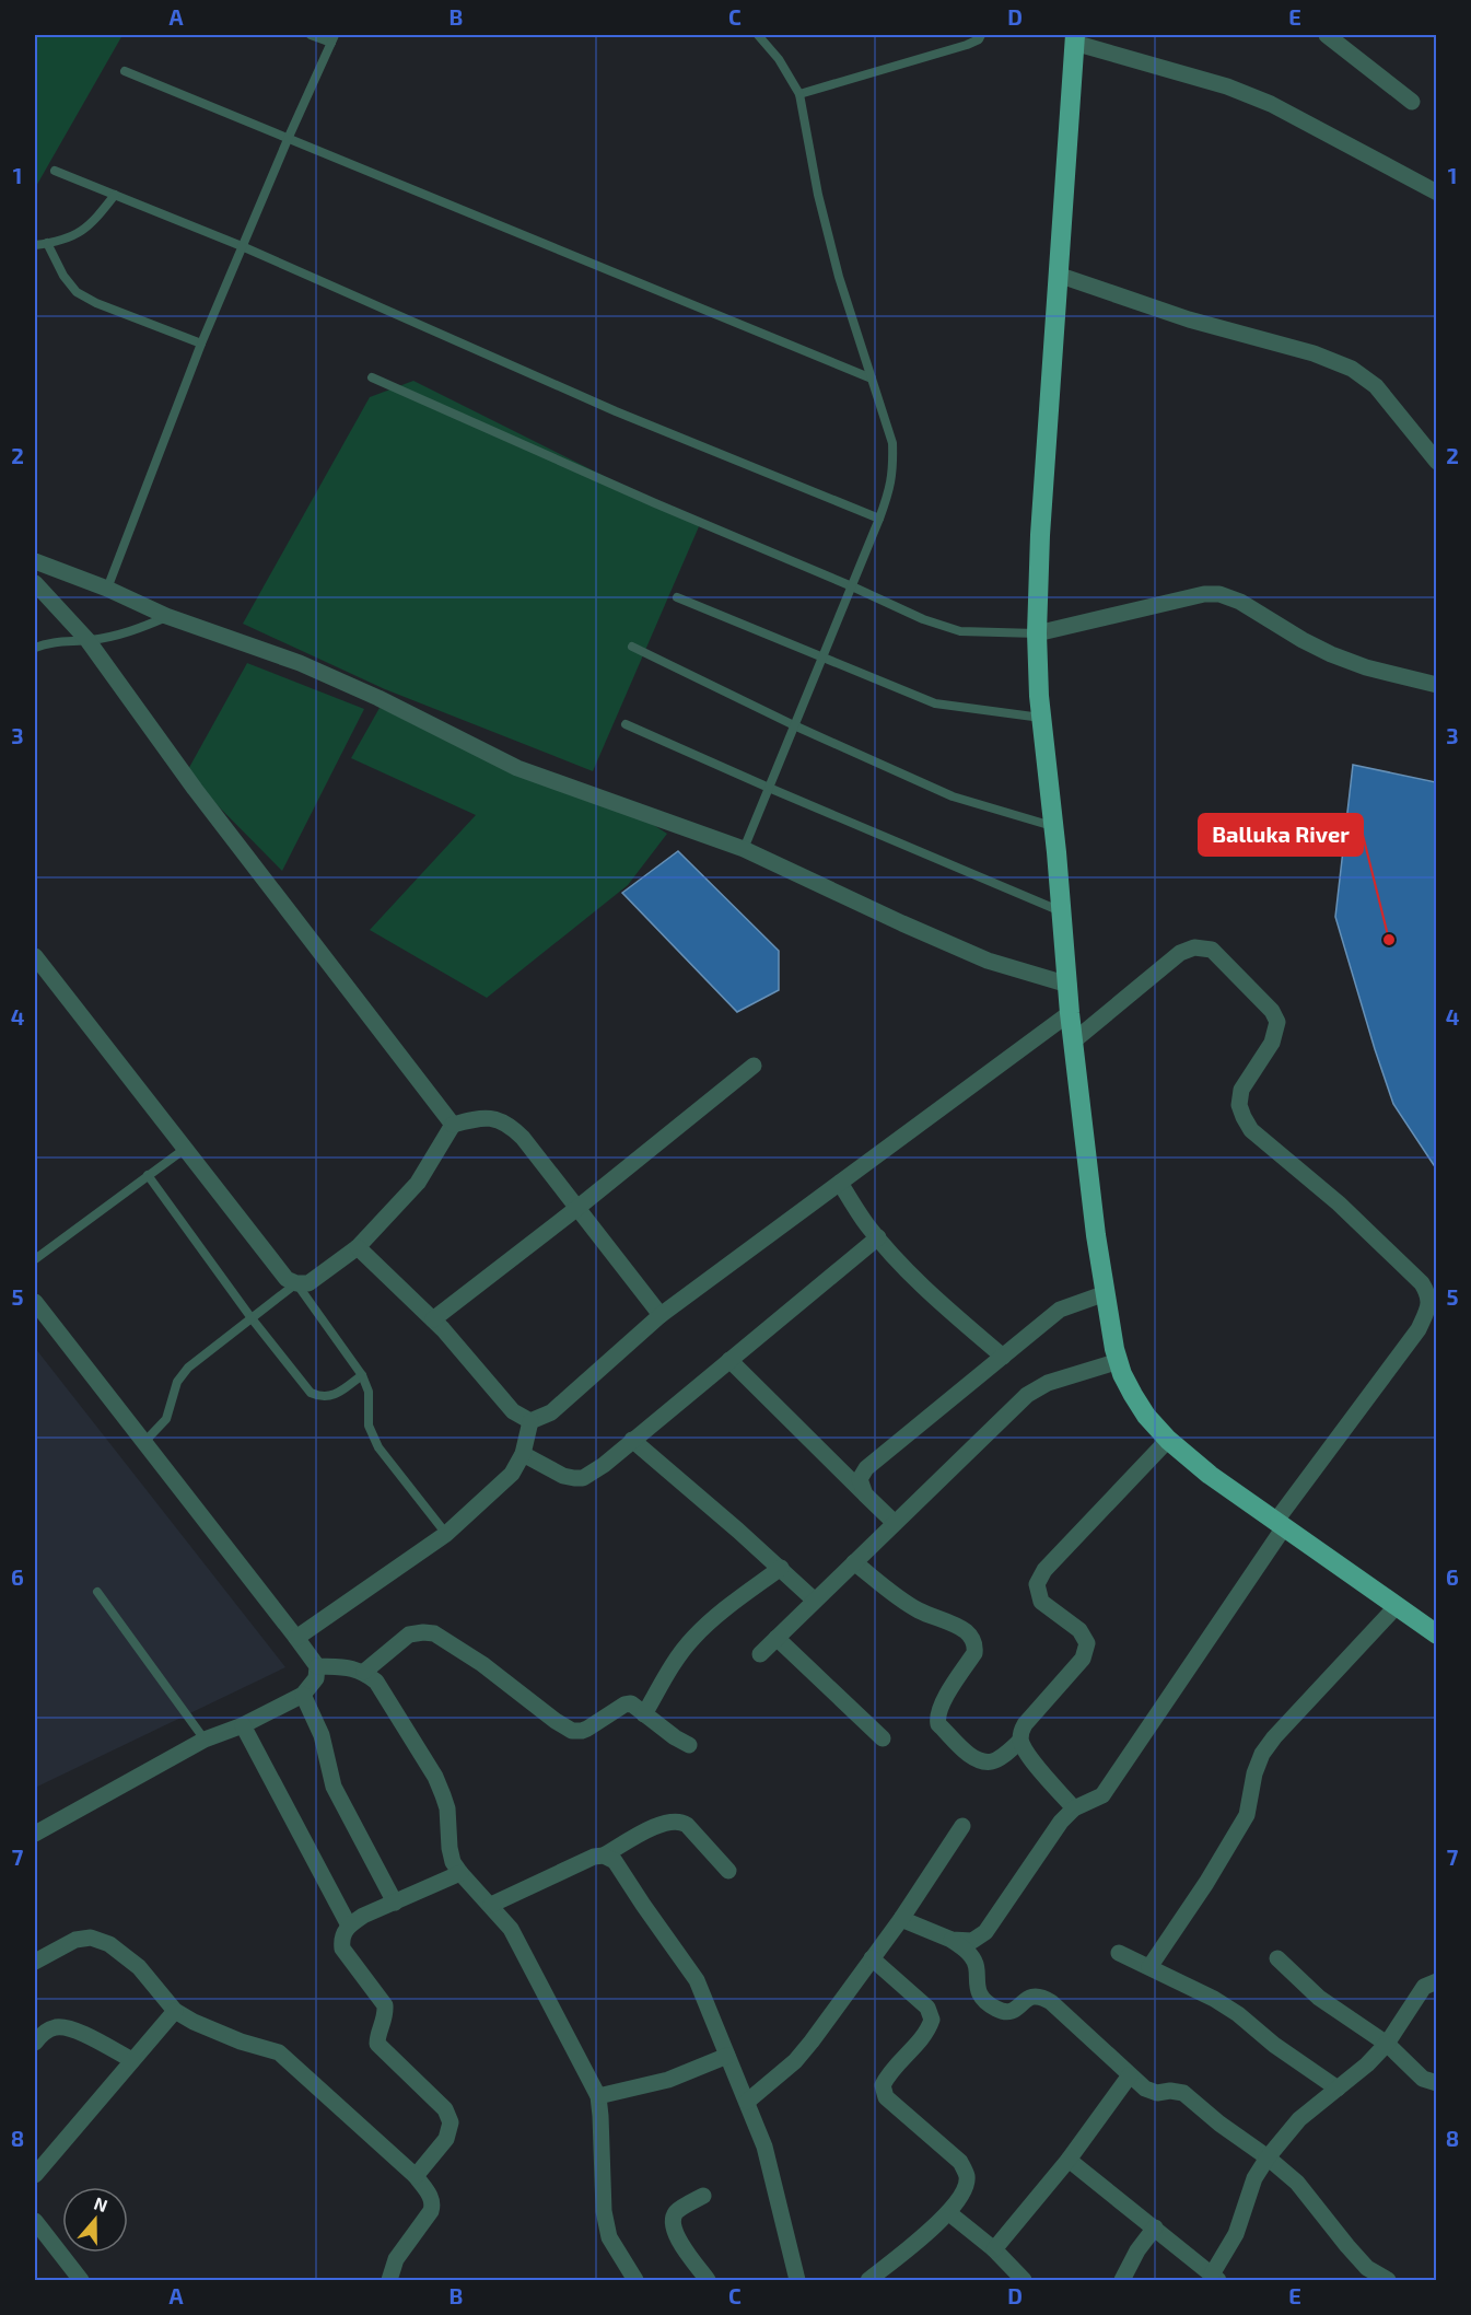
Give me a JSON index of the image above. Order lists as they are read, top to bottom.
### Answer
{
  "places": ["Balluka River"],
  "north": "top",
  "grid": {
    "columns": [
      "A",
      "B",
      "C",
      "D",
      "E"
    ],
    "rows": [
      "1",
      "2",
      "3",
      "4",
      "5",
      "6",
      "7",
      "8"
    ]
  }
}
